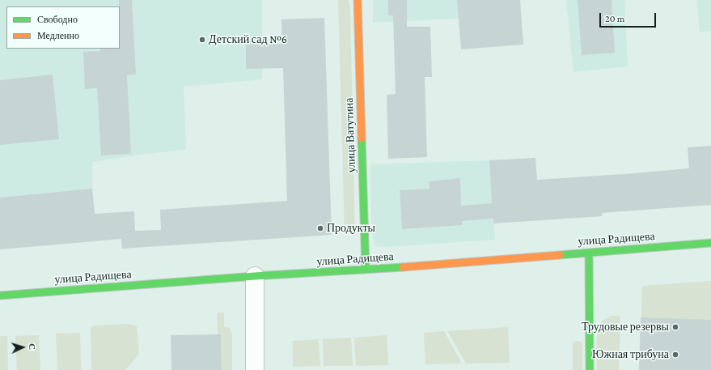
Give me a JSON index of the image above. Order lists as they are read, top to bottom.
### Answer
{
  "streets": {
    "main road": ["улица Ватутина", "улица Радищева"]
  },
  "crossings": [
    ["улица Ватутина", "улица Радищева"]
  ],
  "places": [
    "Детский сад №6",
    "Продукты",
    "Трудовые резервы",
    "Южная трибуна"
  ],
  "legend": ["Свободно", "Медленно"],
  "scale_bar": "20 m",
  "north": "right"
}
